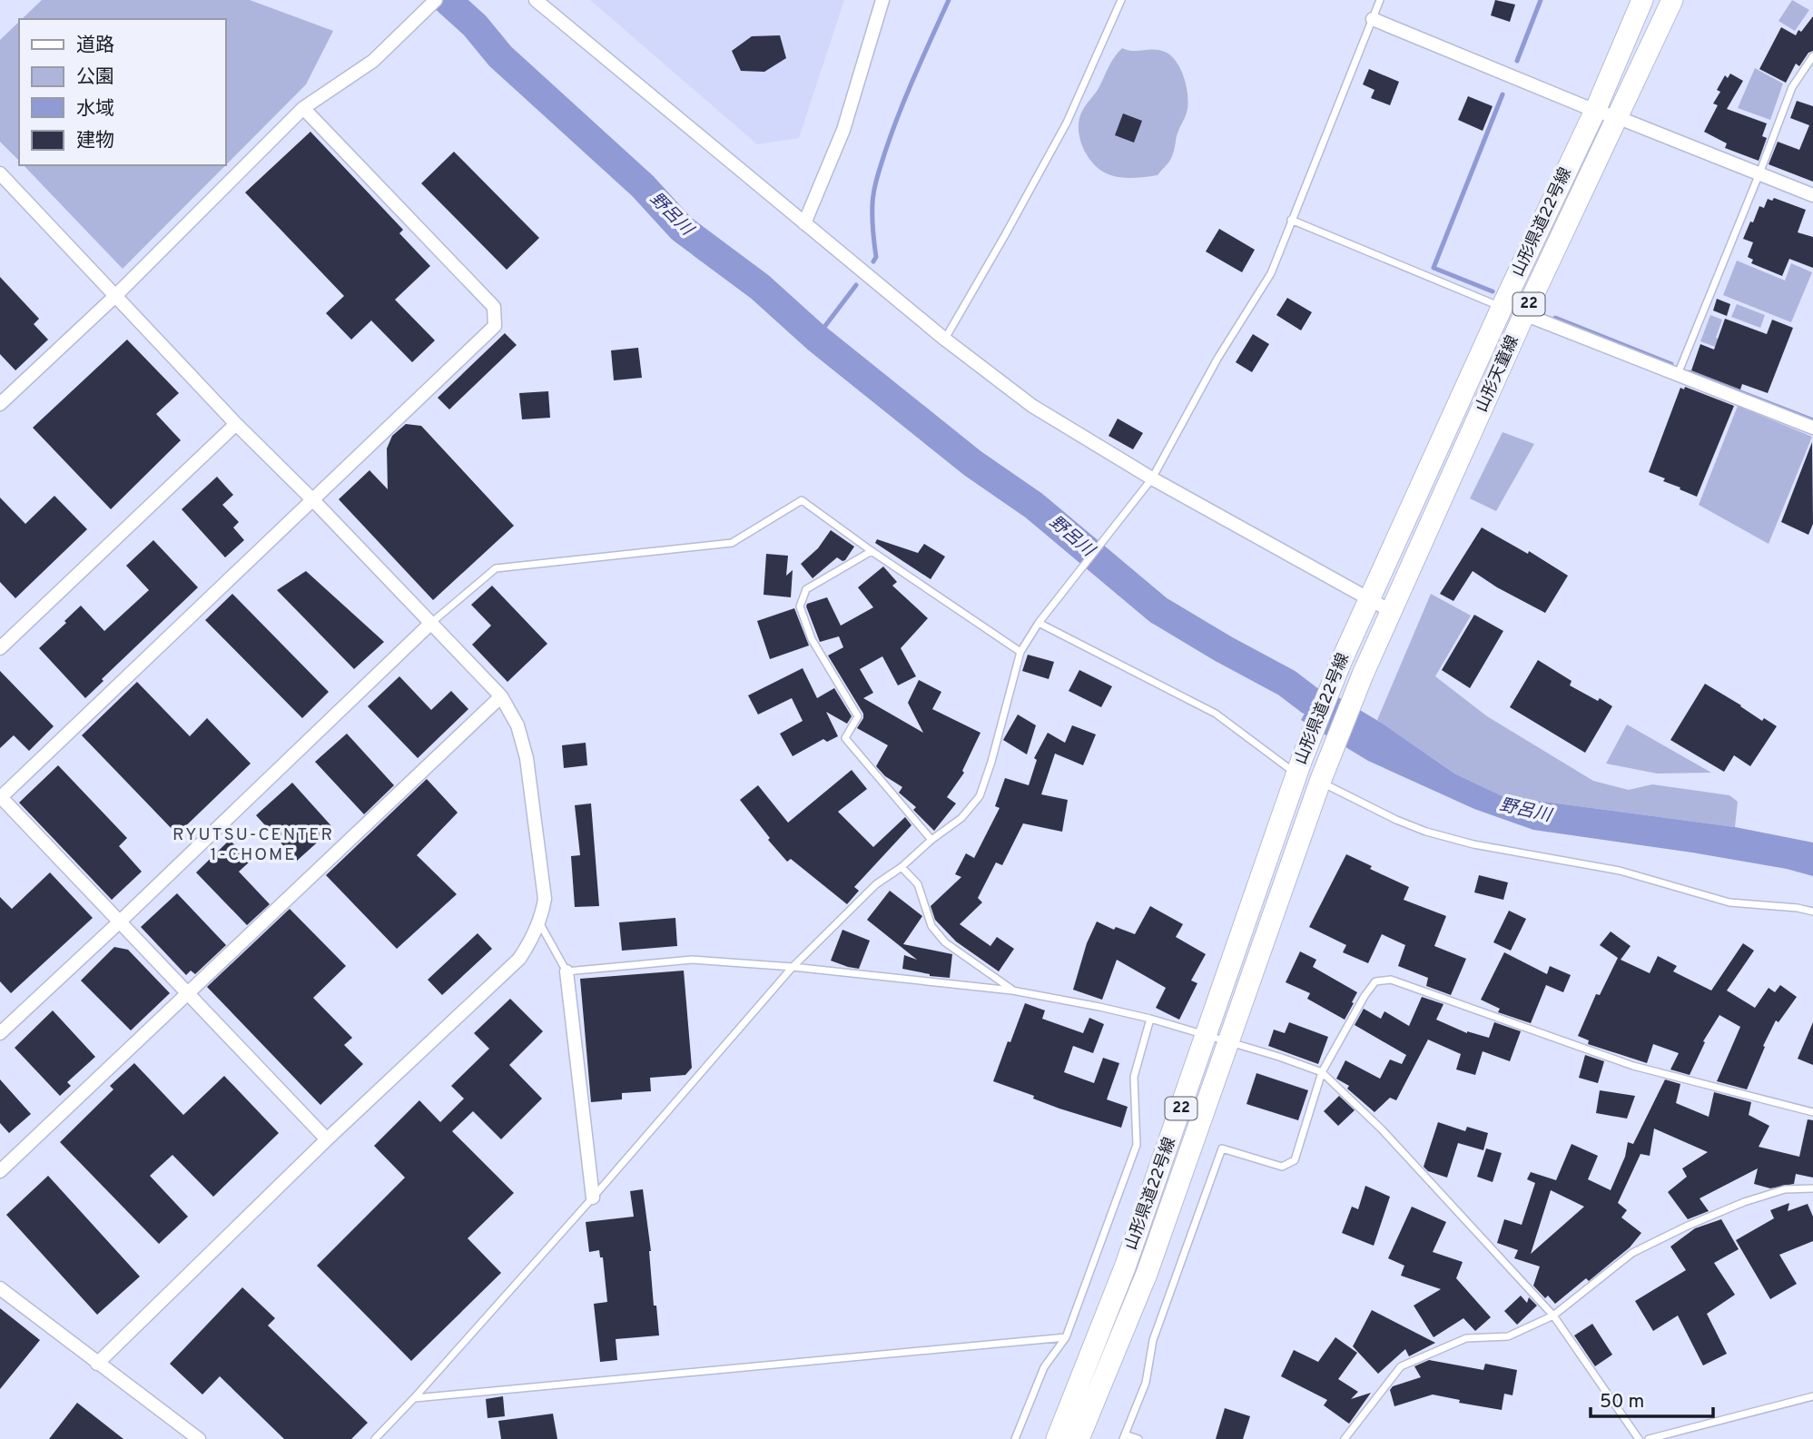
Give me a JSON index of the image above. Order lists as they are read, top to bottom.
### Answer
{
  "streets": {
    "main road": ["山形県道22号線", "22", "山形天童線"]
  },
  "crossings": [
    ["山形県道22号線", "山形天童線"]
  ],
  "districts": ["RYUTSU-CENTER 1-CHOME"],
  "water": ["野呂川"],
  "legend": [
    "道路",
    "公園",
    "水域",
    "建物"
  ],
  "scale_bar": "50 m"
}
